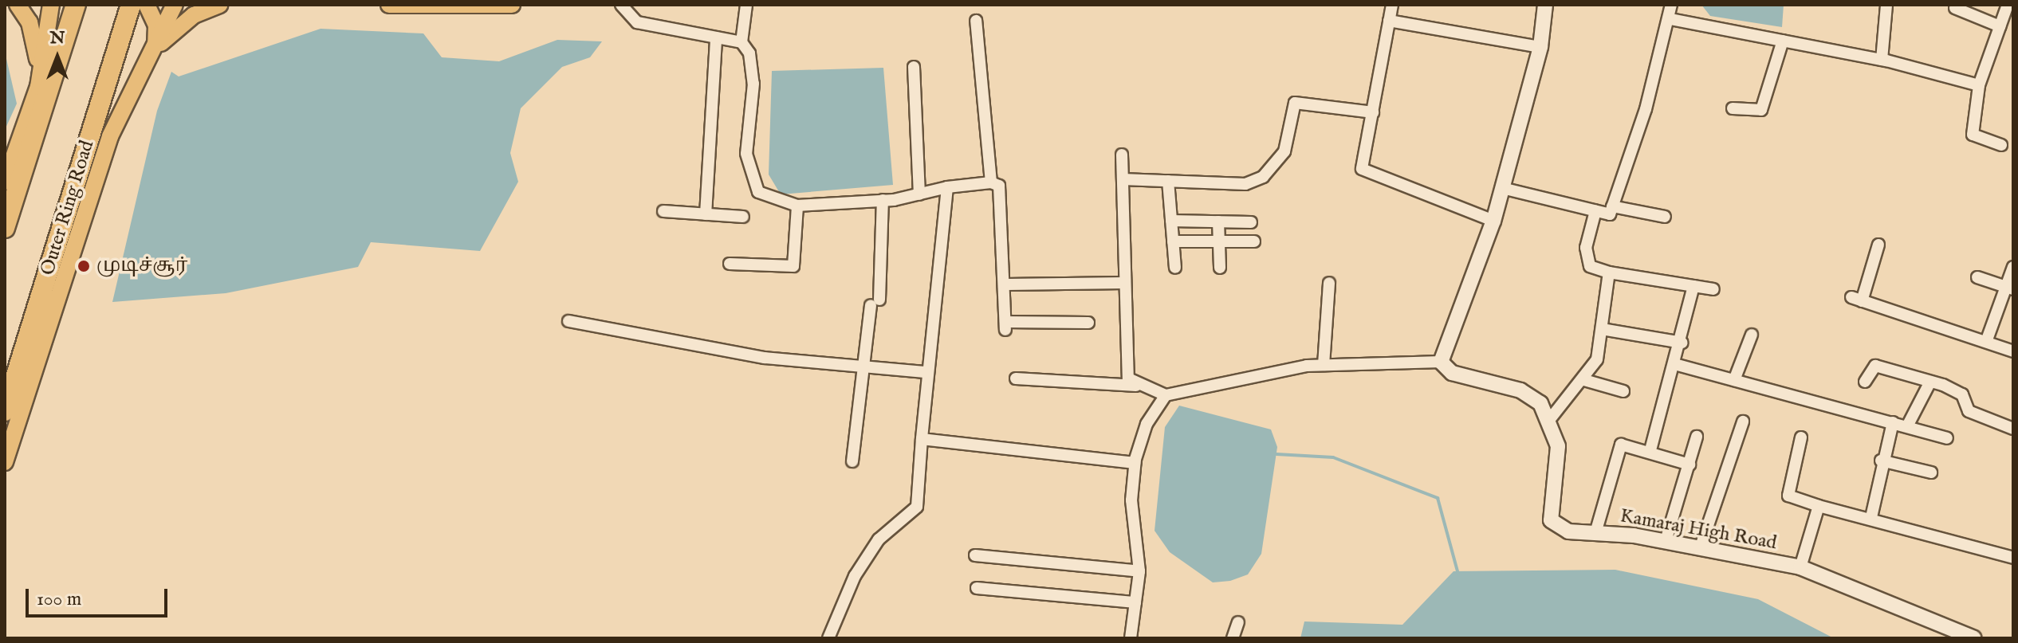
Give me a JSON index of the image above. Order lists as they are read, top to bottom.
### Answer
{
  "streets": {
    "highway": ["Outer Ring Road"],
    "street": ["Kamaraj High Road"]
  },
  "places": ["முடிச்சூர்"],
  "scale_bar": "100 m",
  "north": "top"
}
